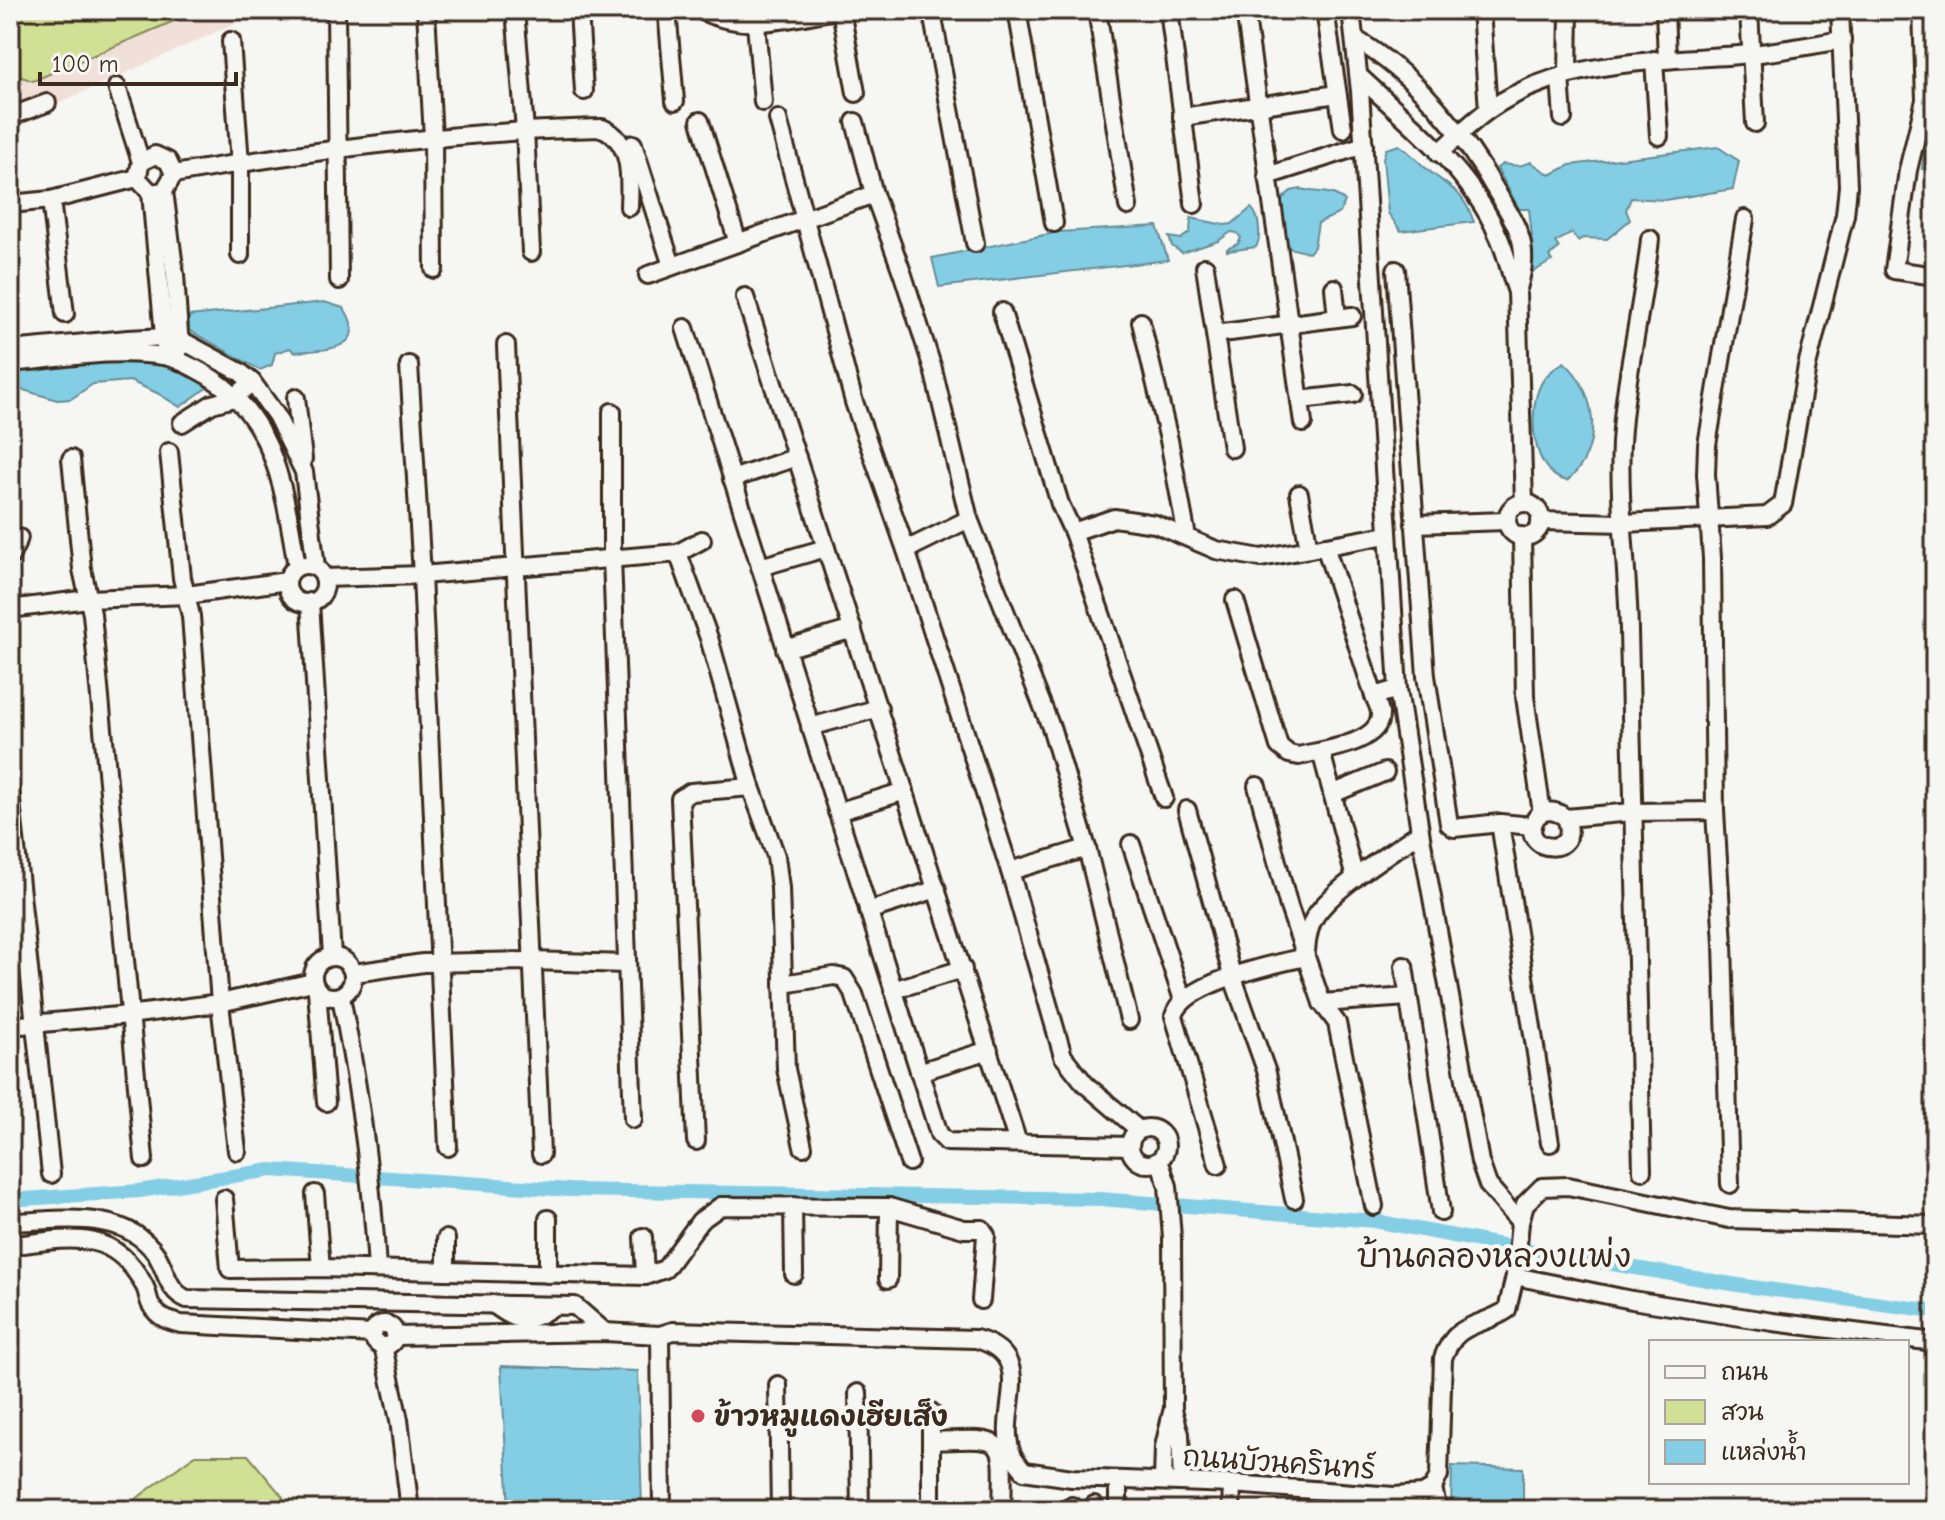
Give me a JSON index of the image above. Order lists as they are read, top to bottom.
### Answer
{
  "streets": {
    "street": ["ถนนบัวนครินทร์"]
  },
  "districts": ["บ้านคลองหลวงแพ่ง"],
  "places": ["ข้าวหมูแดงเฮียเส็ง"],
  "legend": ["ถนน", "สวน", "แหล่งน้ำ"],
  "scale_bar": "100 m"
}
